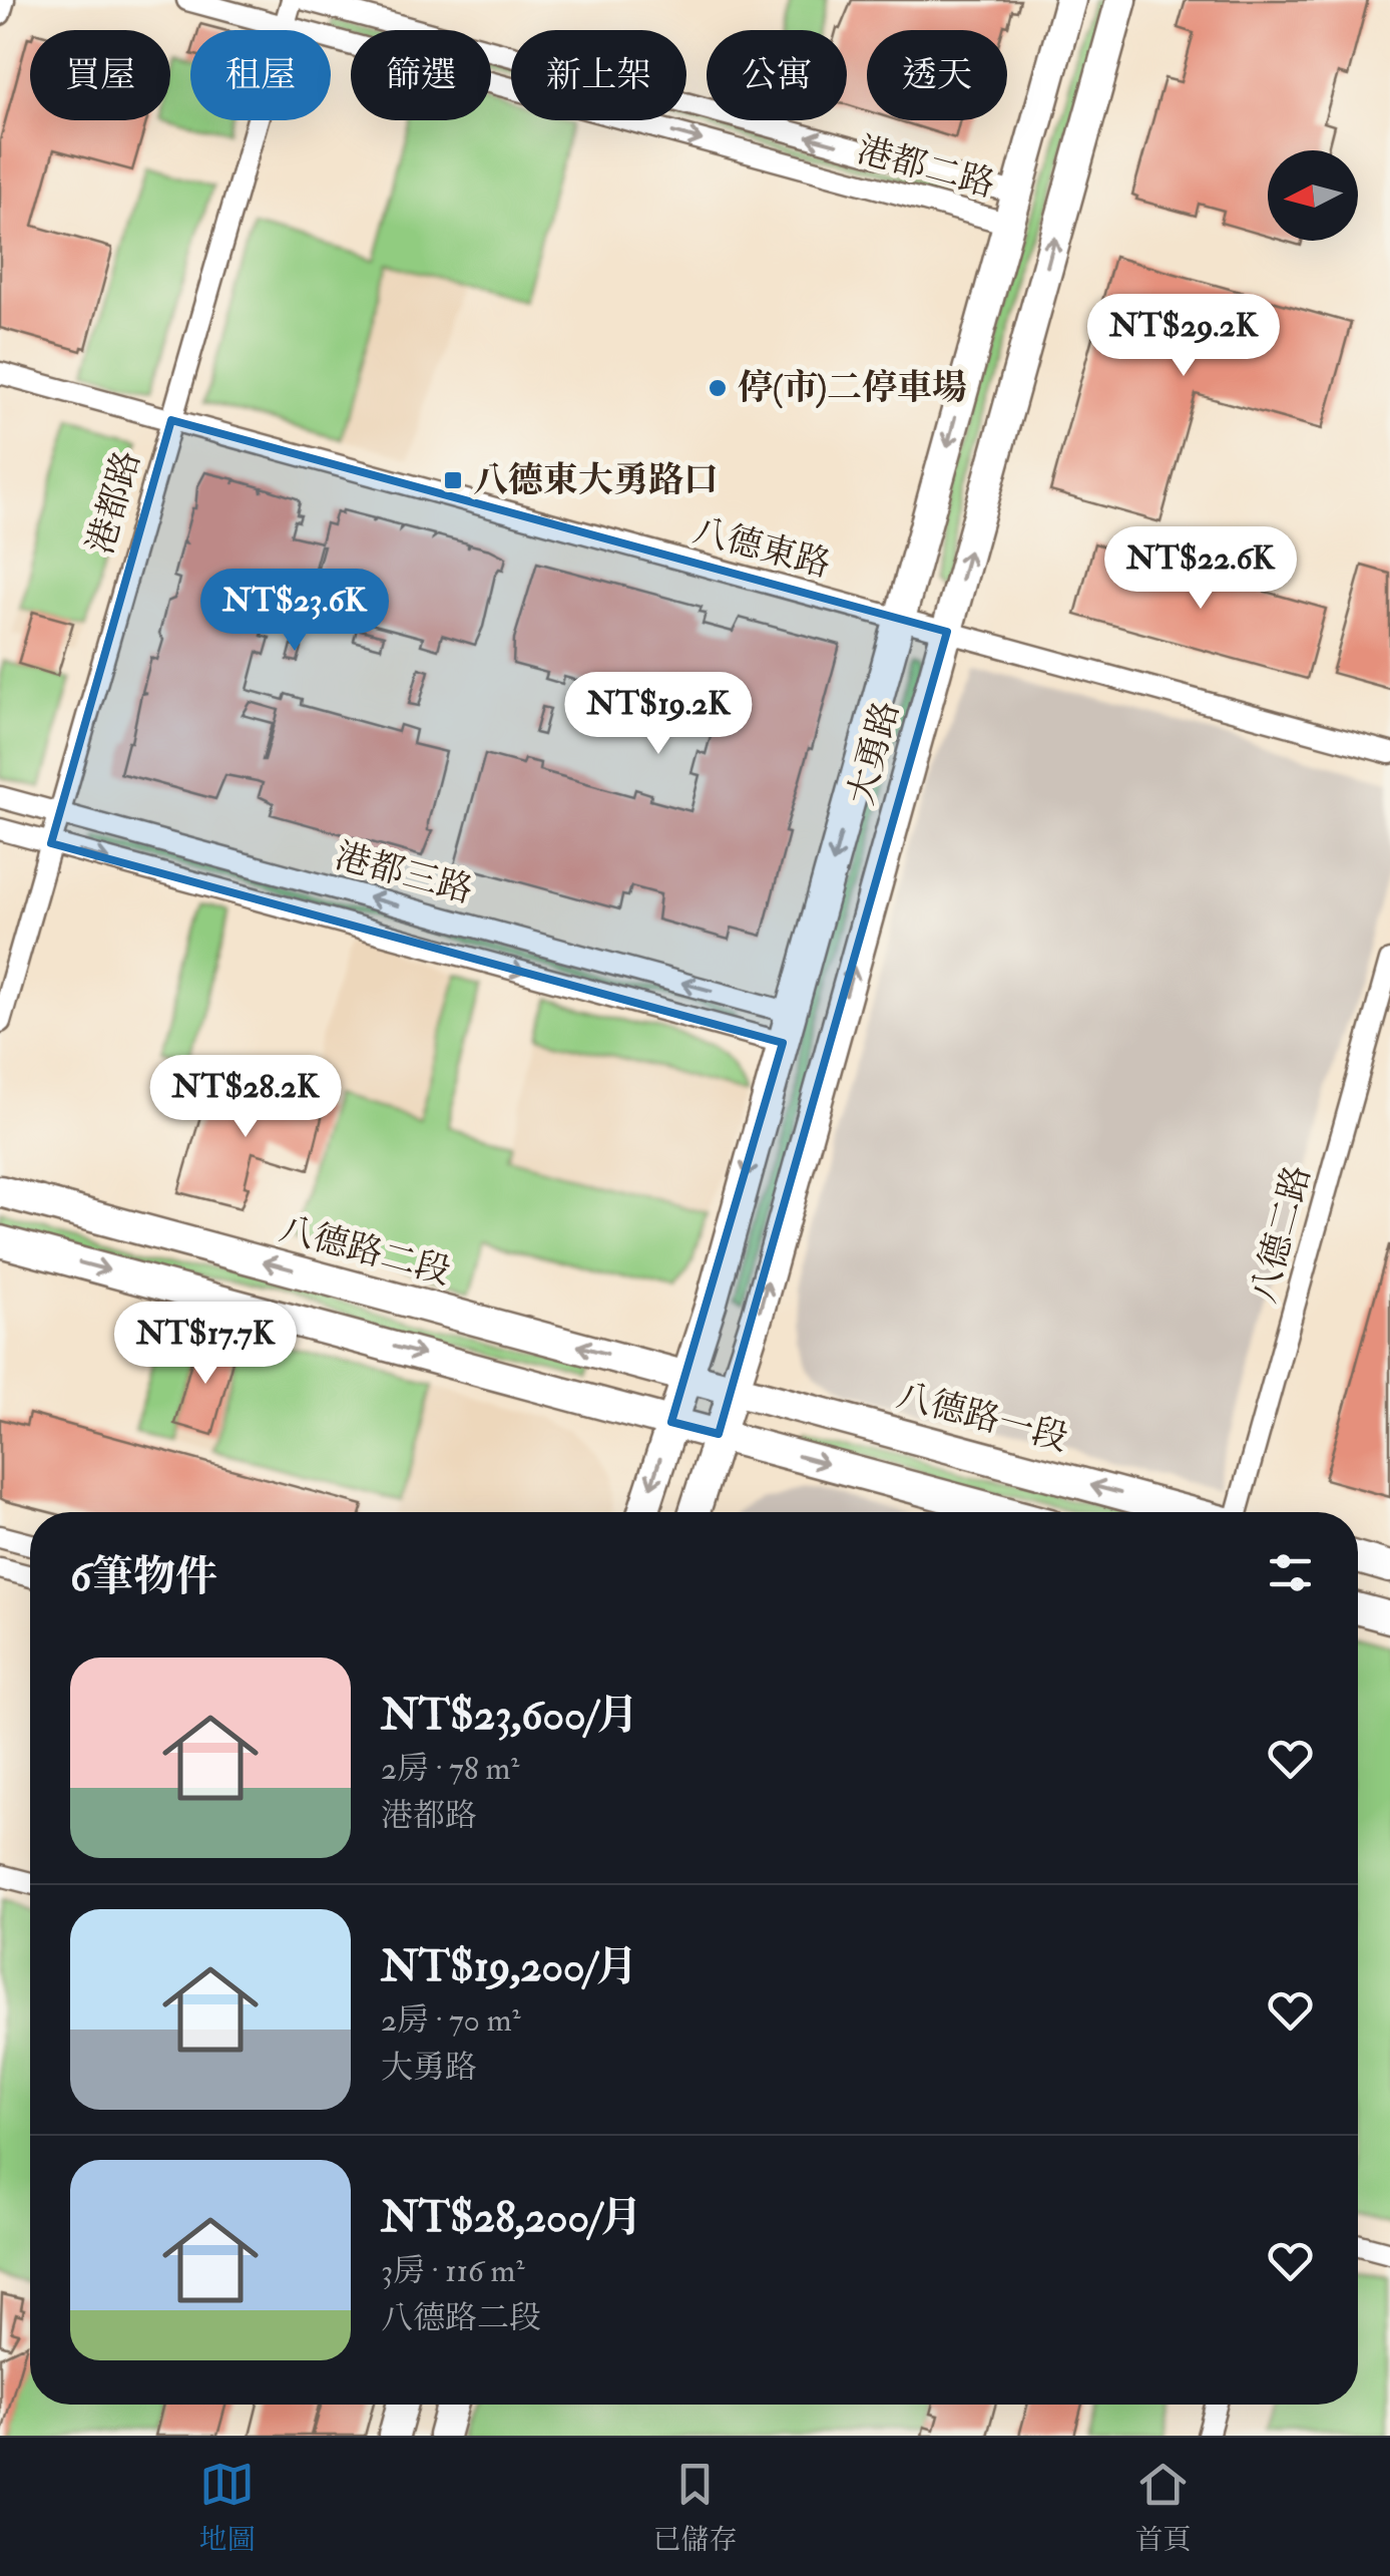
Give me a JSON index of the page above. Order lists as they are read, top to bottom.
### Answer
{
  "streets": {
    "street": [
      "港都二路",
      "港都路",
      "八德東路",
      "大勇路",
      "港都三路",
      "八德二路",
      "八德路二段",
      "八德路一段"
    ]
  },
  "crossings": [
    ["港都二路", "港都路"],
    ["港都二路", "大勇路"],
    ["港都路", "八德東路"],
    ["港都路", "港都三路"],
    ["八德東路", "大勇路"],
    ["大勇路", "港都三路"],
    ["大勇路", "八德路二段"],
    ["大勇路", "八德路一段"],
    ["八德路二段", "八德路一段"]
  ],
  "places": {
    "other": ["停(市)二停車場"],
    "transit": ["八德東大勇路口"]
  },
  "north": "left",
  "page": {
    "chip": [
      "買屋",
      "租屋",
      "篩選",
      "新上架",
      "公寓",
      "透天"
    ],
    "price": [
      "NT$29.2K",
      "NT$22.6K",
      "NT$23.6K",
      "NT$19.2K",
      "NT$28.2K",
      "NT$17.7K"
    ],
    "heading": "6筆物件",
    "list": [
      {
        "name": "NT$23,600/月",
        "note": "2房 · 78 m² · 港都路"
      },
      {
        "name": "NT$19,200/月",
        "note": "2房 · 70 m² · 大勇路"
      },
      {
        "name": "NT$28,200/月",
        "note": "3房 · 116 m² · 八德路二段"
      }
    ],
    "tabs": ["地圖", "已儲存", "首頁"]
  }
}
